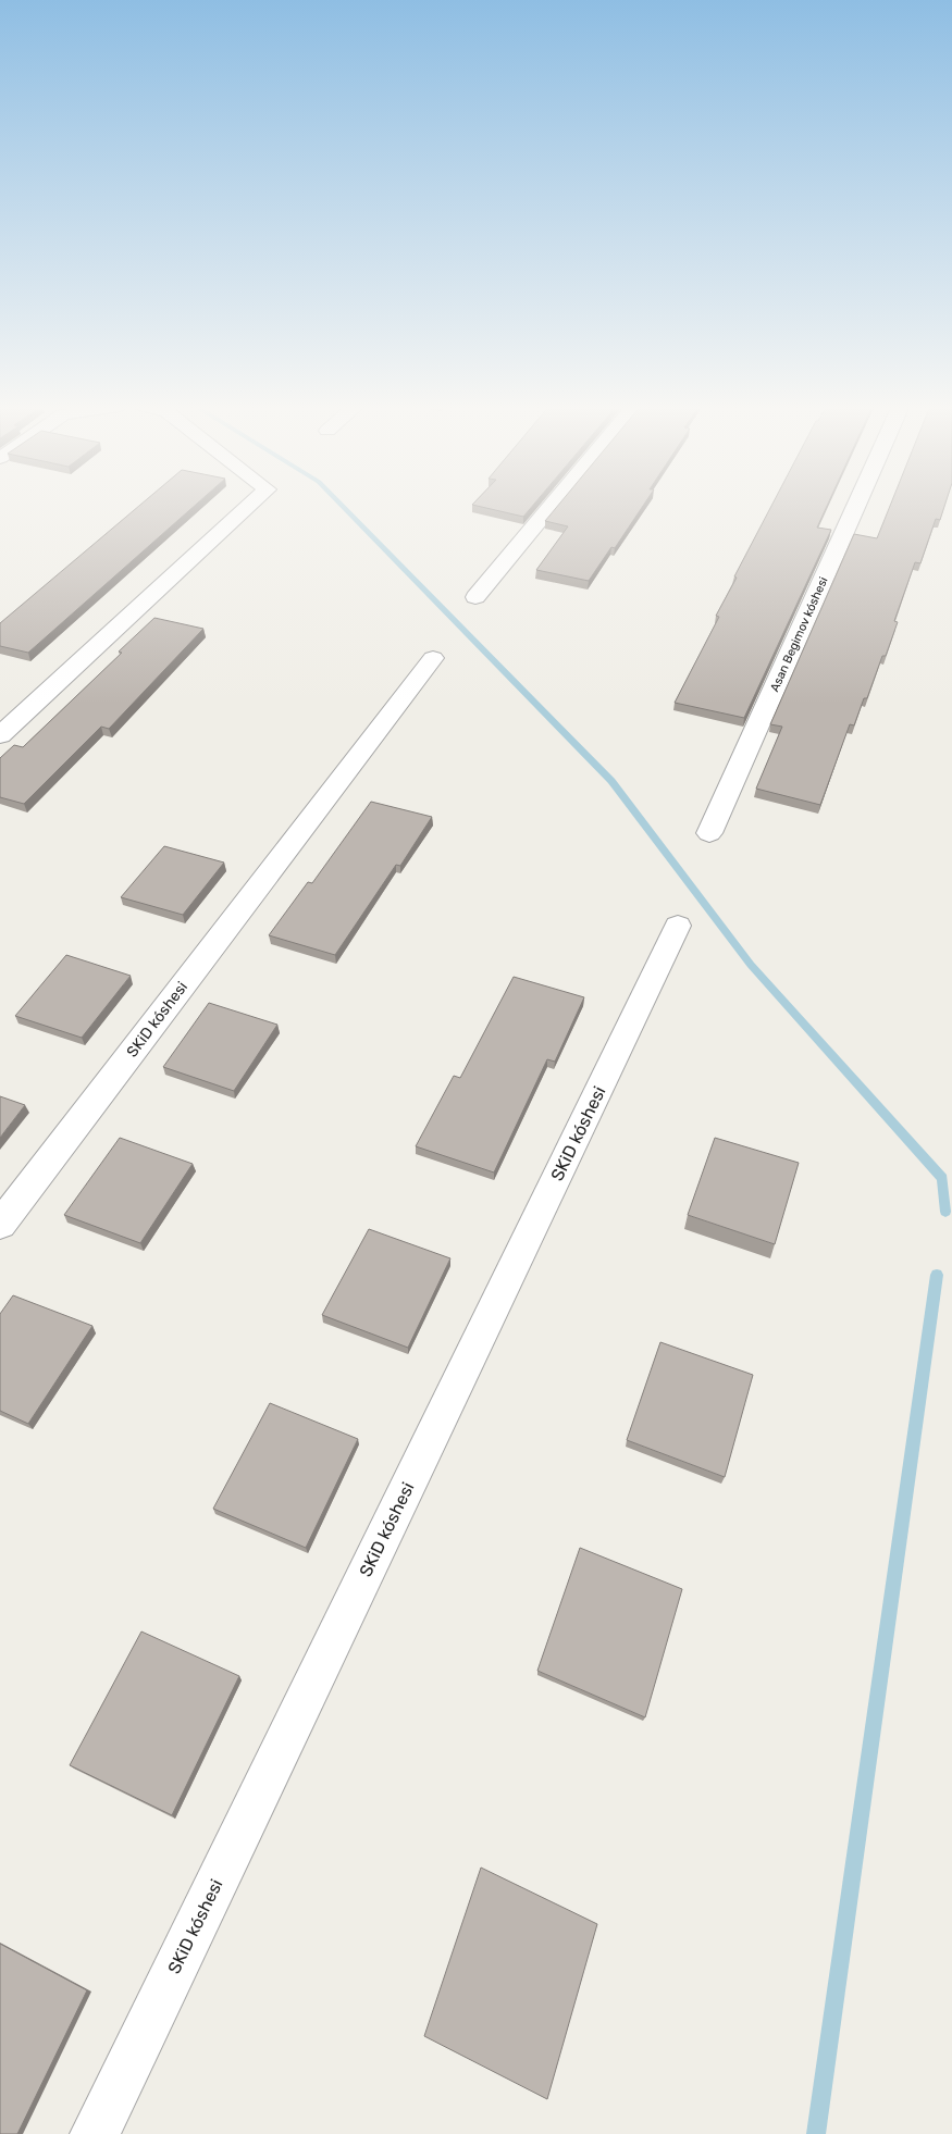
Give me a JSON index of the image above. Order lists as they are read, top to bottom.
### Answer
{
  "streets": {
    "street": ["Asan Begimov kóshesi", "SKiD kóshesi"]
  }
}
